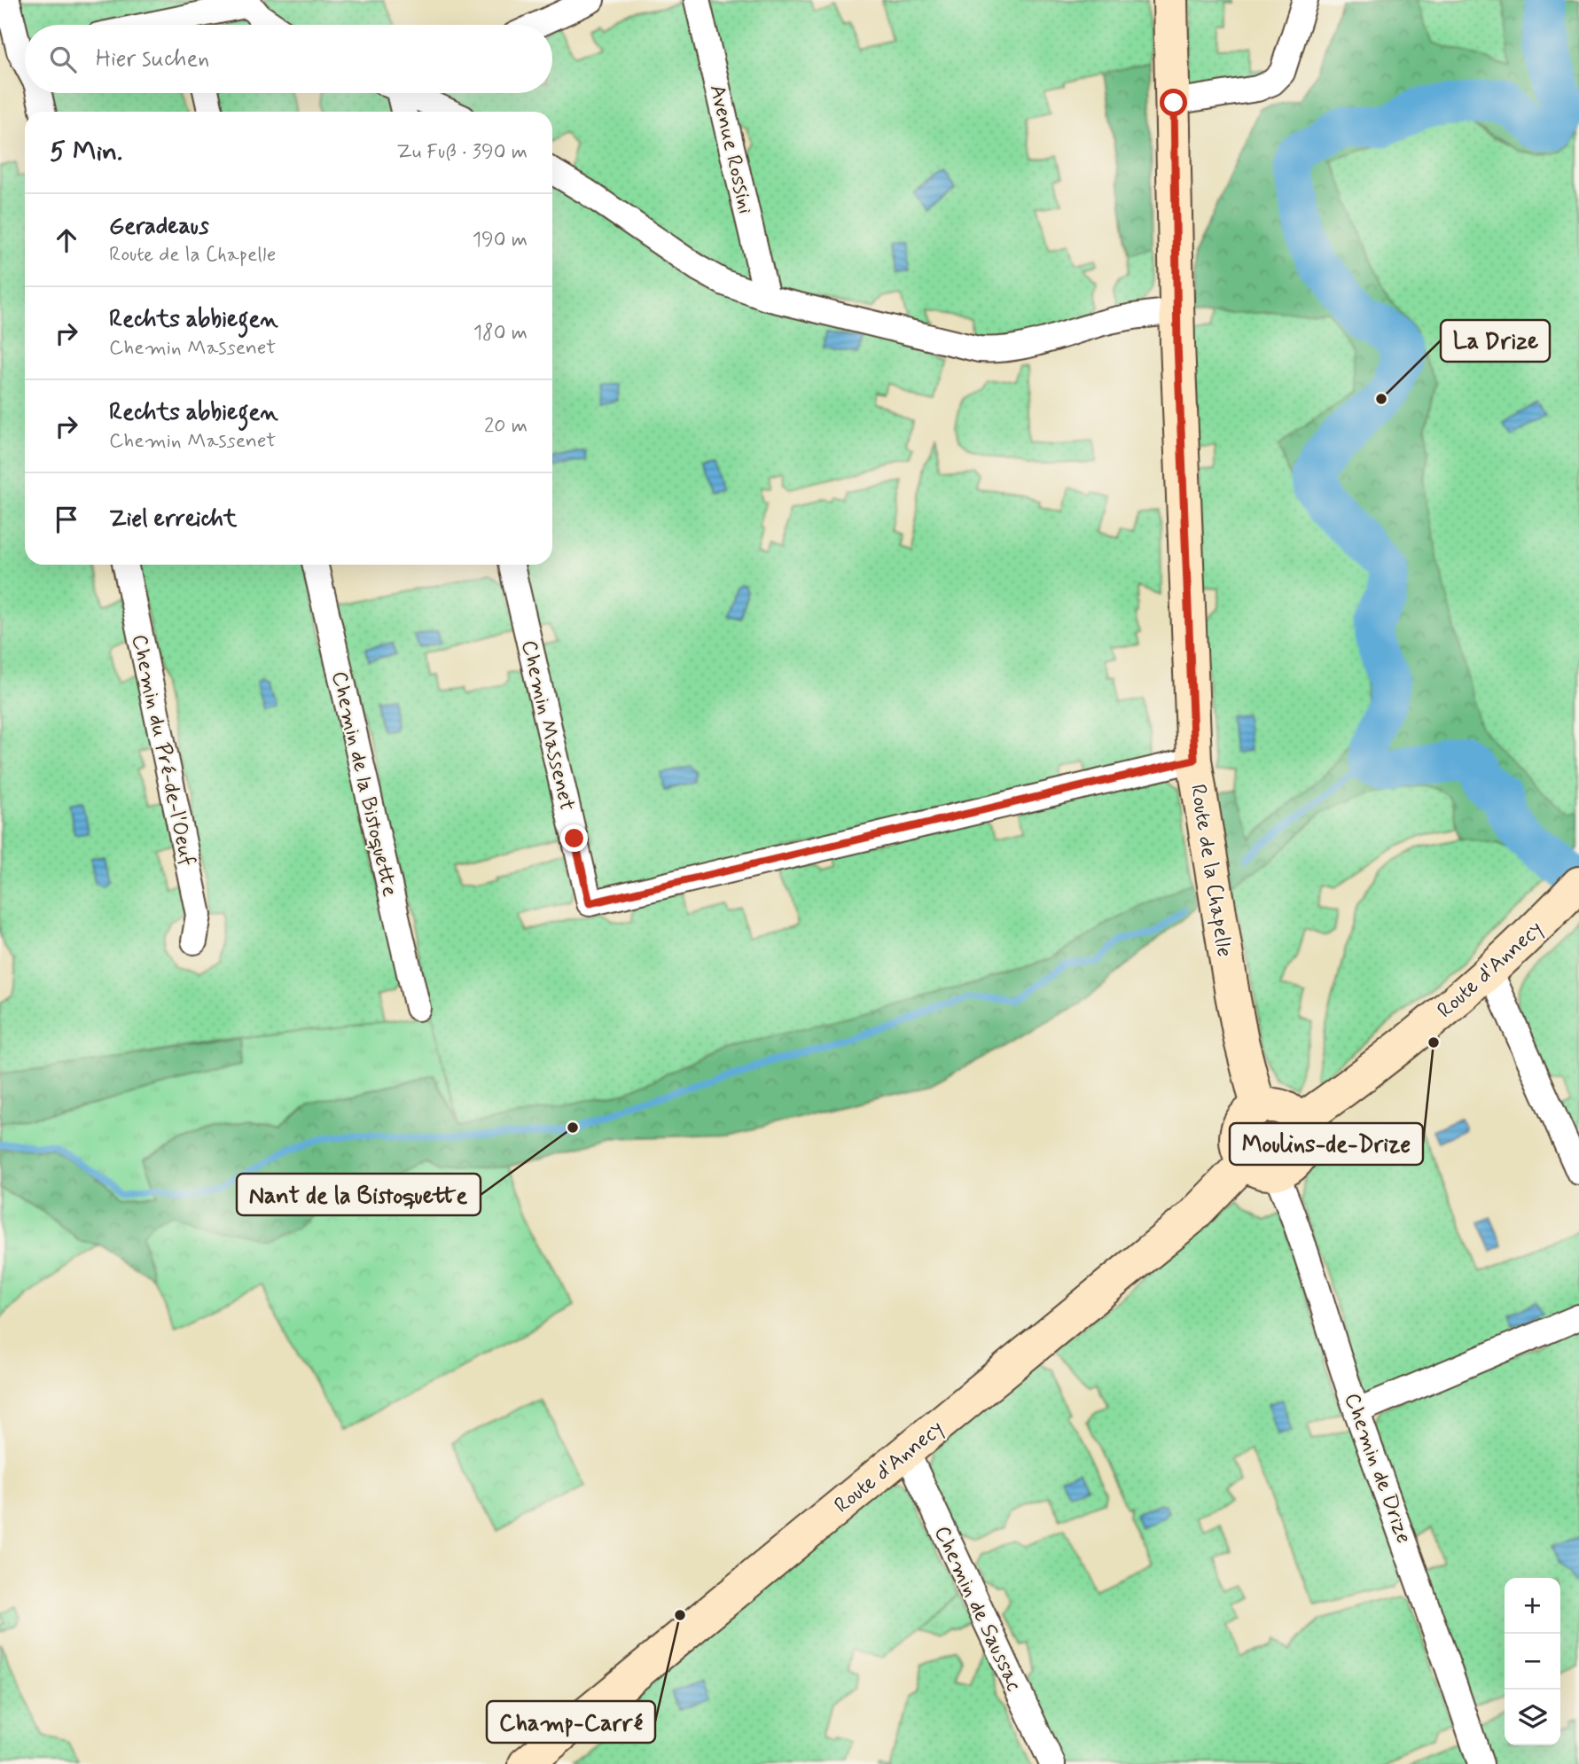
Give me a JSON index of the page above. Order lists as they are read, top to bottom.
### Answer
{
  "streets": {
    "main road": ["Route de la Chapelle", "Route d'Annecy"],
    "street": [
      "Avenue Rossini",
      "Chemin Massenet",
      "Chemin du Pré-de-l'Oeuf",
      "Chemin de la Bistoquette",
      "Chemin de Drize",
      "Chemin de Saussac"
    ]
  },
  "crossings": [
    ["Chemin Massenet", "Route de la Chapelle"],
    ["Route de la Chapelle", "Route d'Annecy"],
    ["Route de la Chapelle", "Chemin de Drize"],
    ["Route d'Annecy", "Chemin de Drize"],
    ["Route d'Annecy", "Chemin de Saussac"]
  ],
  "places": [
    "La Drize",
    "Moulins-de-Drize",
    "Nant de la Bistoquette",
    "Champ-Carré"
  ],
  "page": {
    "search": "Hier suchen",
    "heading": ["5 Min.", "Zu Fuß · 390 m"],
    "list": [
      ["Geradeaus", "Route de la Chapelle", "190 m"],
      ["Rechts abbiegen", "Chemin Massenet", "180 m"],
      ["Rechts abbiegen", "Chemin Massenet", "20 m"],
      "Ziel erreicht"
    ],
    "map_buttons": ["+", "−"]
  }
}
